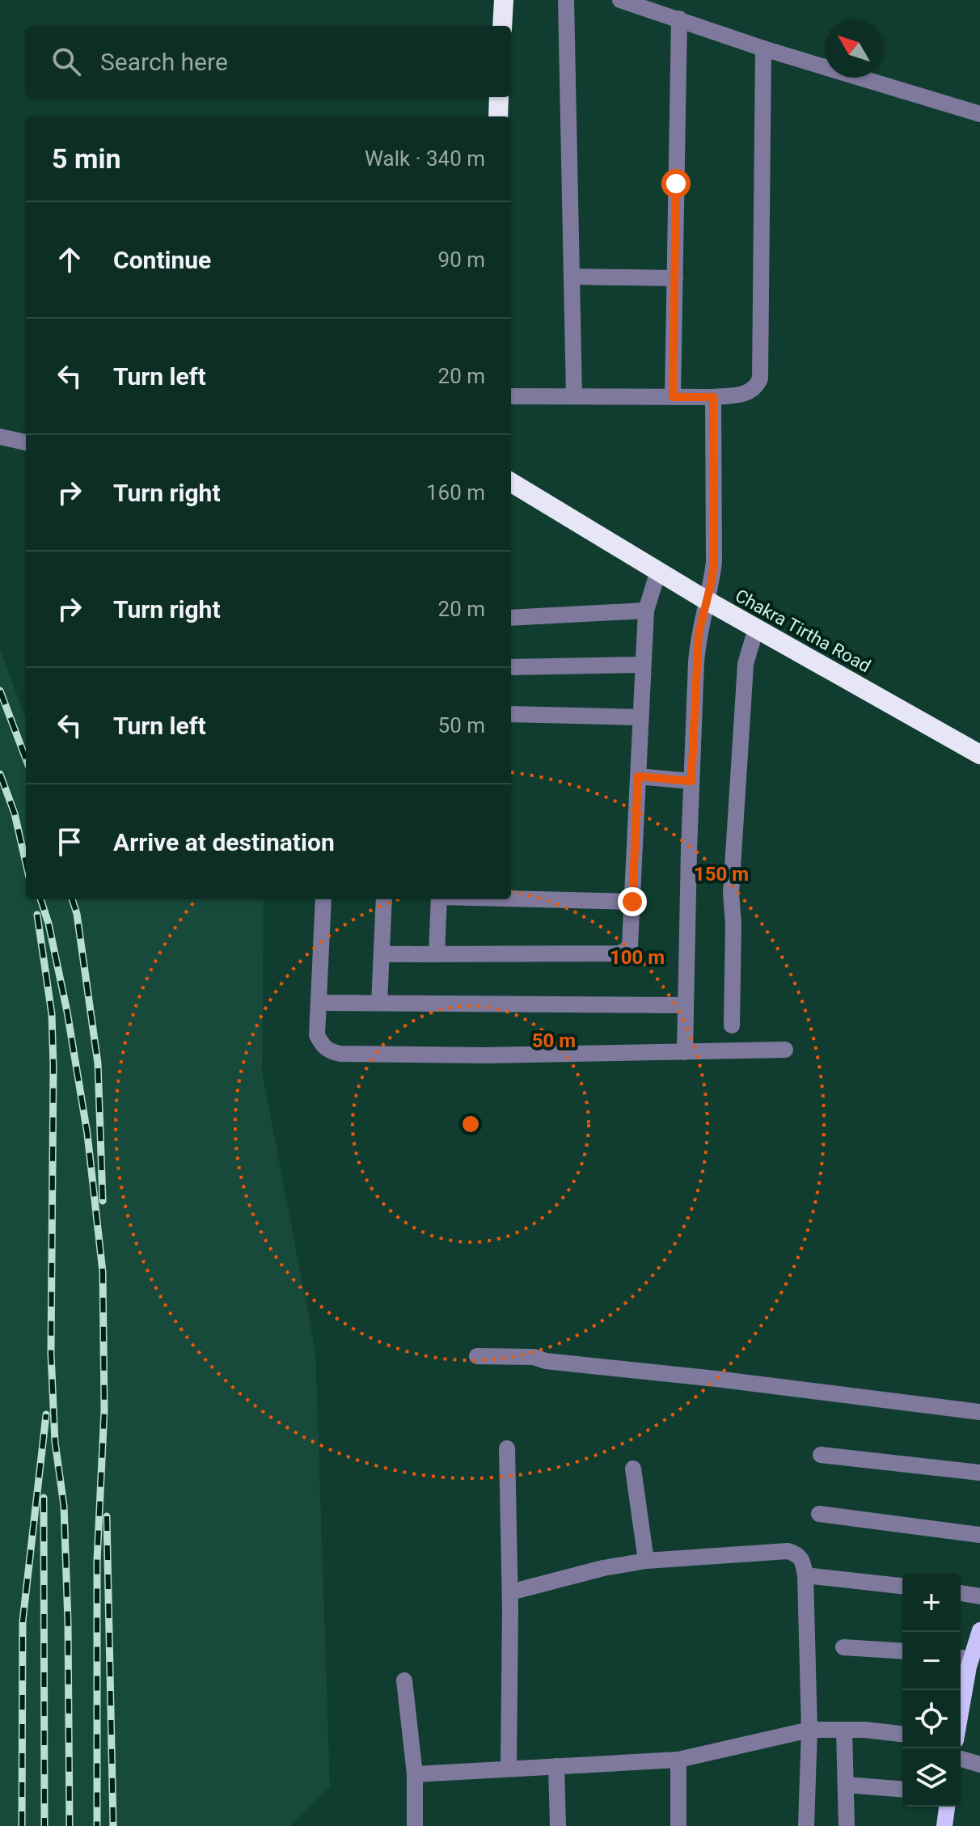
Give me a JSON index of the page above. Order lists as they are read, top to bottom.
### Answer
{
  "streets": {
    "highway": ["Chakra Tirtha Road"]
  },
  "north": "top left",
  "page": {
    "search": "Search here",
    "heading": ["5 min", "Walk · 340 m"],
    "list": [
      ["Continue", "90 m"],
      ["Turn left", "20 m"],
      ["Turn right", "160 m"],
      ["Turn right", "20 m"],
      ["Turn left", "50 m"],
      "Arrive at destination"
    ],
    "map_buttons": ["+", "−"]
  },
  "rings": ["150 m", "100 m", "50 m"]
}
